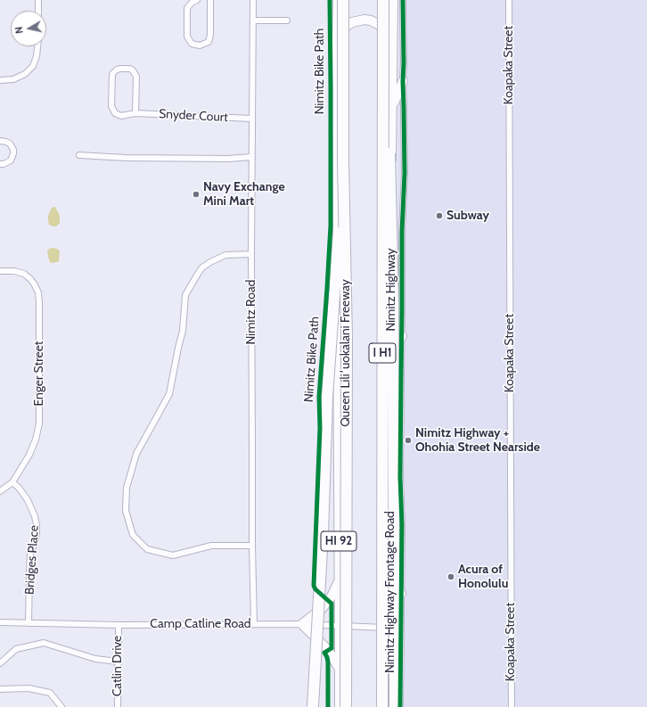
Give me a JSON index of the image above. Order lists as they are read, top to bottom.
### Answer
{
  "streets": {
    "highway": ["Queen Liliʻuokalani Freeway", "I H1"],
    "main road": ["Nimitz Highway", "HI 92"],
    "street": [
      "Koapaka Street",
      "Snyder Court",
      "Nimitz Road",
      "Enger Street",
      "Bridges Place",
      "Nimitz Highway Frontage Road",
      "Camp Catline Road",
      "Catlin Drive"
    ],
    "cycle path": ["Nimitz Bike Path"]
  },
  "crossings": [
    ["Snyder Court", "Nimitz Road"],
    ["Nimitz Highway", "Camp Catline Road"],
    ["Nimitz Road", "Camp Catline Road"],
    ["Enger Street", "Bridges Place"],
    ["HI 92", "Camp Catline Road"],
    ["Bridges Place", "Camp Catline Road"],
    ["Nimitz Highway Frontage Road", "Camp Catline Road"],
    ["Camp Catline Road", "Catlin Drive"]
  ],
  "places": [
    "Navy Exchange Mini Mart",
    "Subway",
    "Nimitz Highway + Ohohia Street Nearside",
    "Acura of Honolulu"
  ],
  "north": "left"
}
